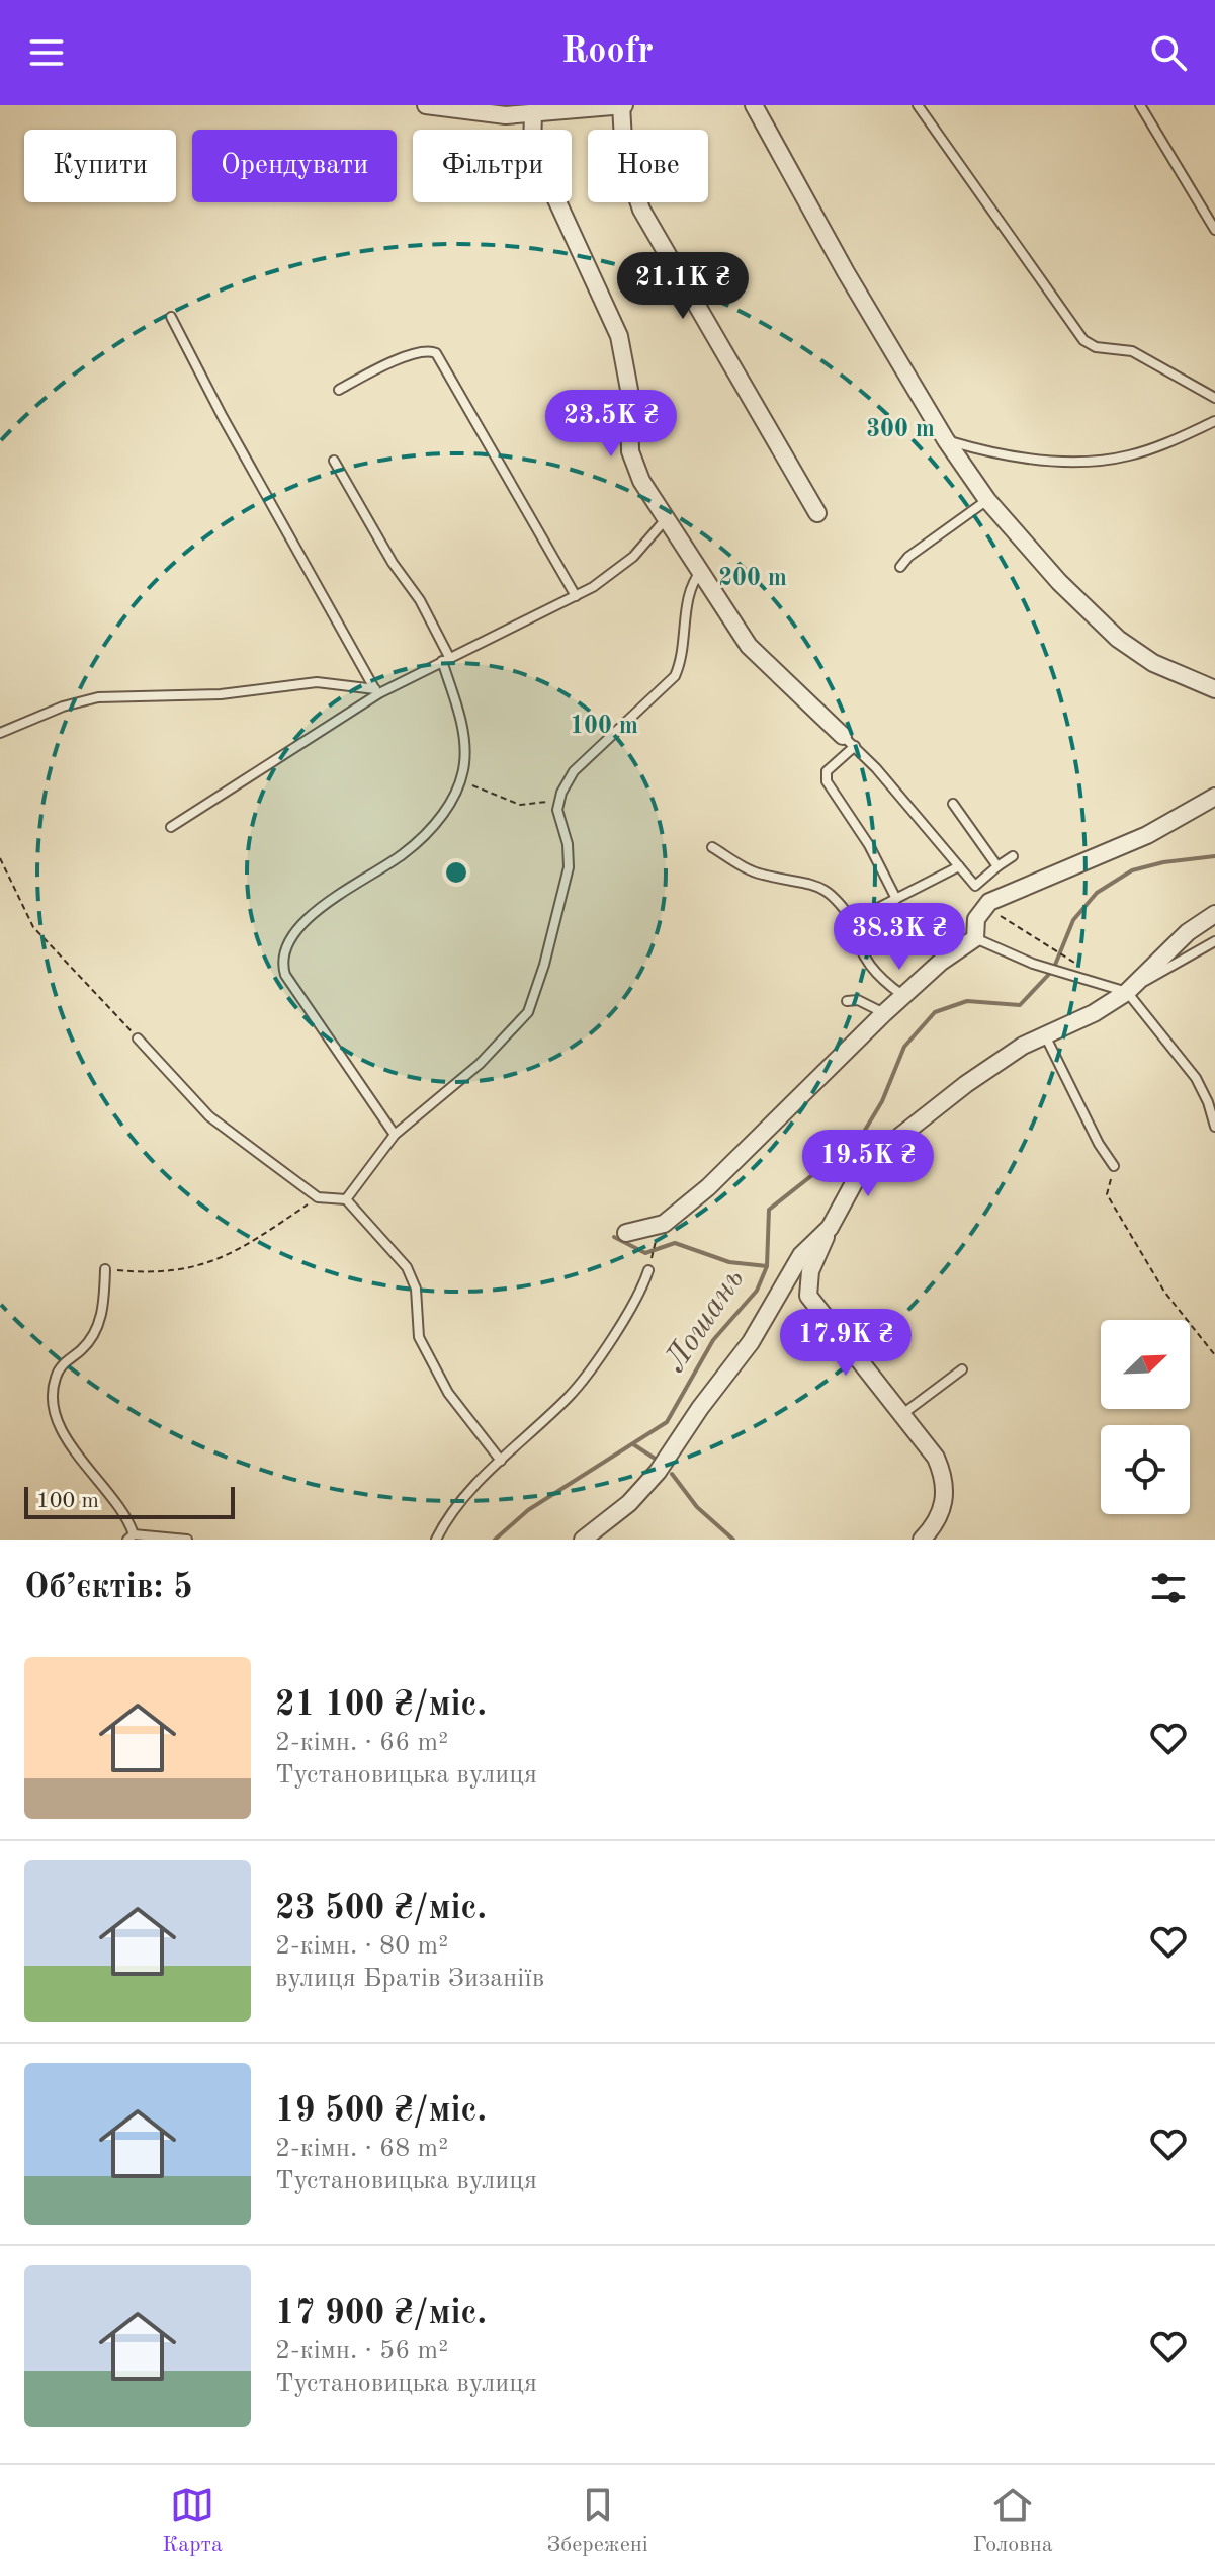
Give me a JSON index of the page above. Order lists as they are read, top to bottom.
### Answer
{
  "water": ["Лошань"],
  "scale_bar": "100 m",
  "north": "top right",
  "page": {
    "header": "Roofr",
    "chip": [
      "Купити",
      "Орендувати",
      "Фільтри",
      "Нове"
    ],
    "price": [
      "21.1K ₴",
      "23.5K ₴",
      "38.3K ₴",
      "19.5K ₴",
      "17.9K ₴"
    ],
    "scale": "100 m",
    "heading": "Об’єктів: 5",
    "list": [
      {
        "name": "21 100 ₴/міс.",
        "note": "2-кімн. · 66 m² · Тустановицька вулиця"
      },
      {
        "name": "23 500 ₴/міс.",
        "note": "2-кімн. · 80 m² · вулиця Братів Зизаніїв"
      },
      {
        "name": "19 500 ₴/міс.",
        "note": "2-кімн. · 68 m² · Тустановицька вулиця"
      },
      {
        "name": "17 900 ₴/міс.",
        "note": "2-кімн. · 56 m² · Тустановицька вулиця"
      }
    ],
    "tabs": ["Карта", "Збережені", "Головна"]
  },
  "rings": ["300 m", "200 m", "100 m"]
}
